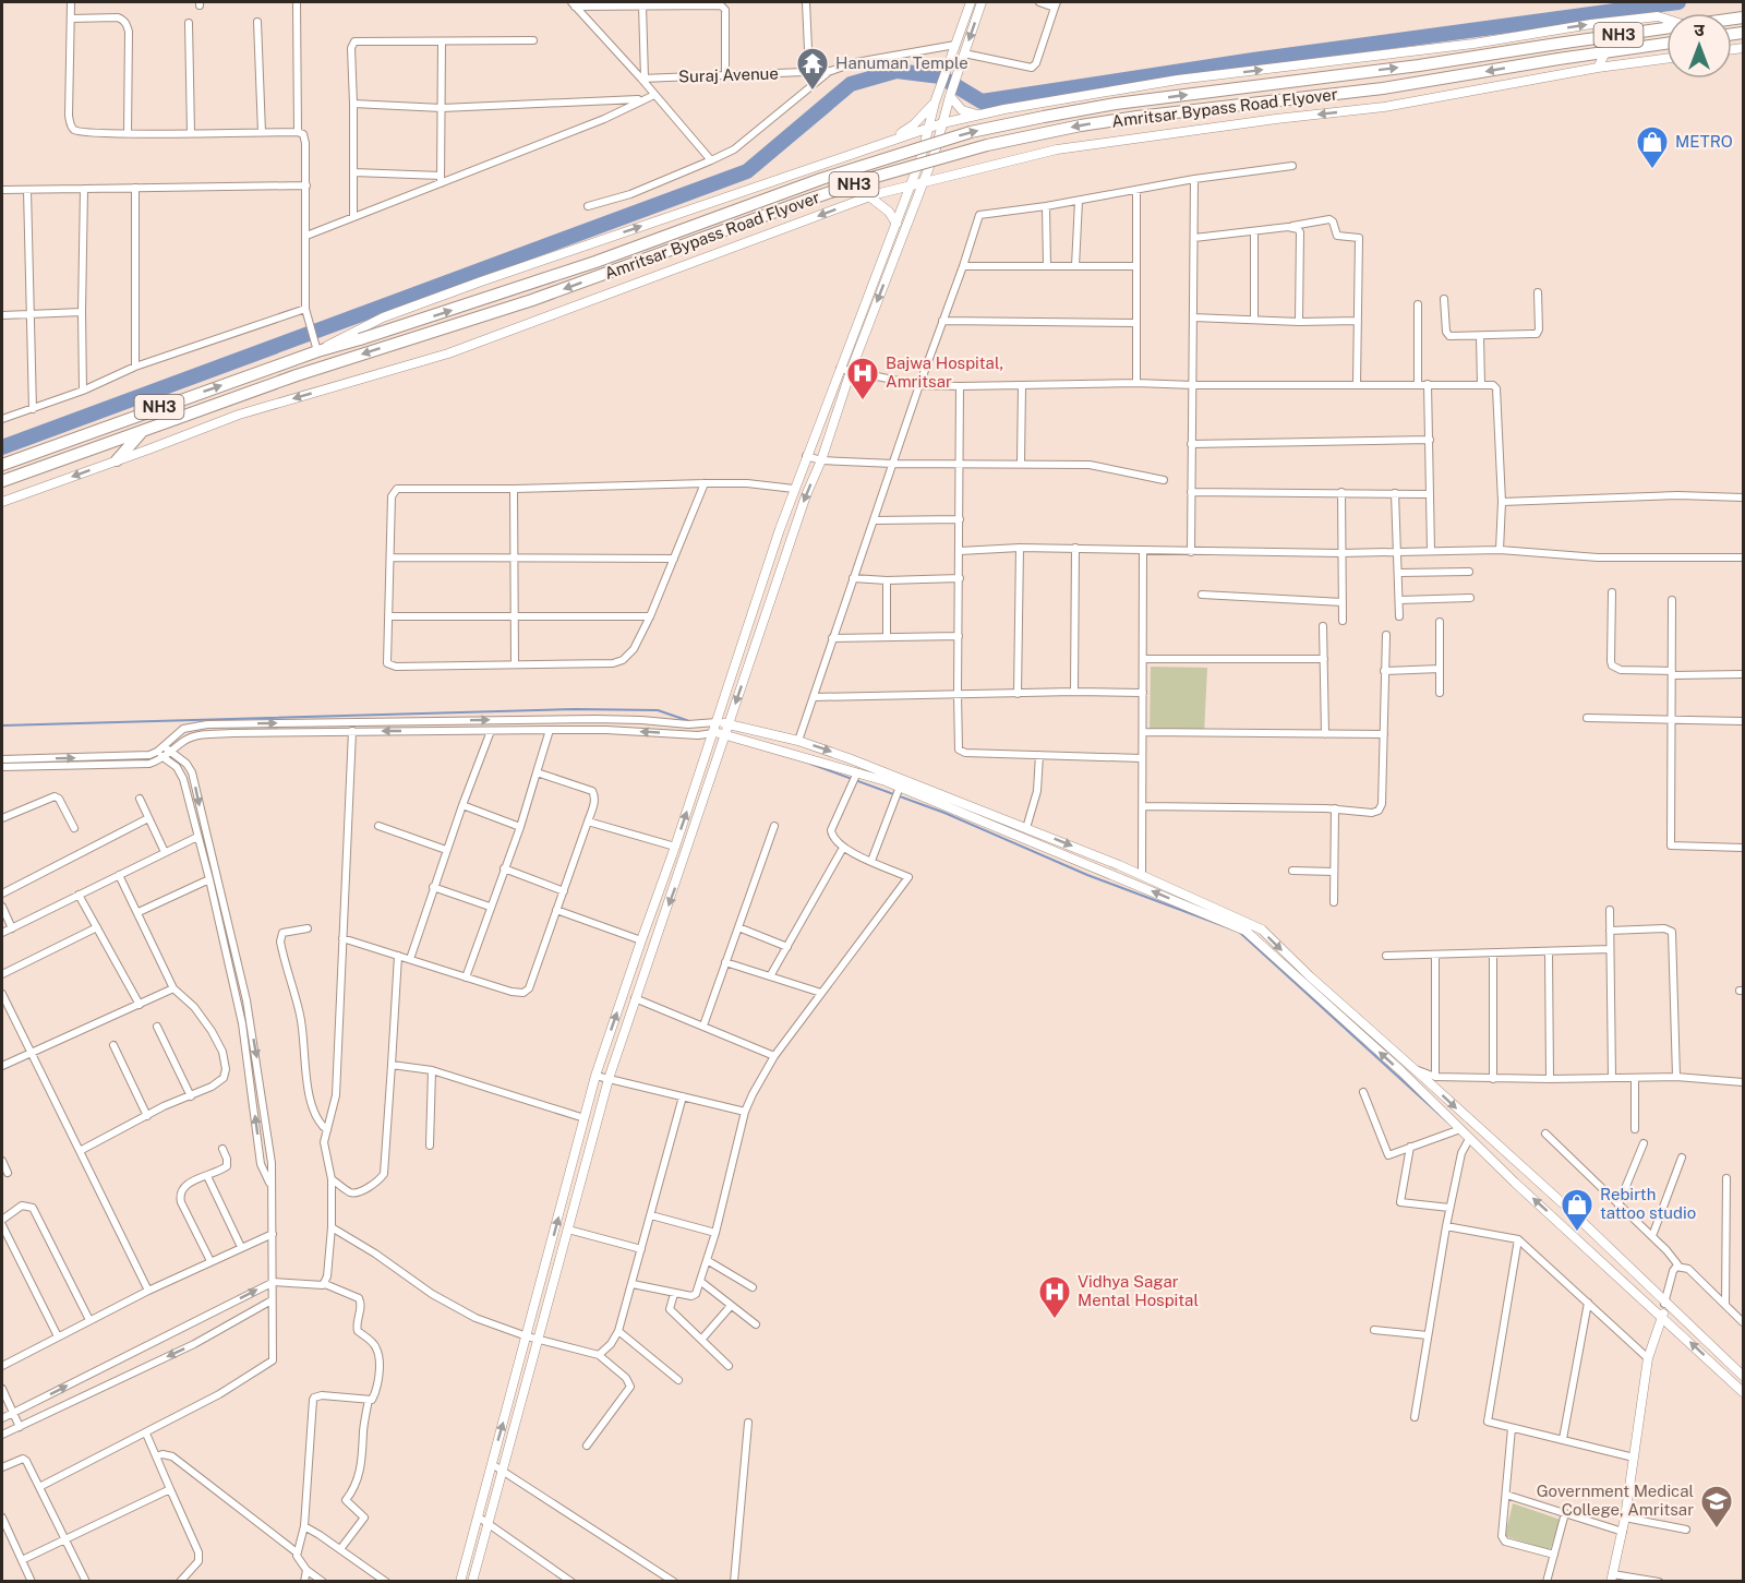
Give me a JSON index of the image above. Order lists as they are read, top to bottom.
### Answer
{
  "streets": {
    "highway": ["NH3", "Amritsar Bypass Road Flyover"],
    "street": ["Suraj Avenue"]
  },
  "crossings": [
    ["NH3", "Amritsar Bypass Road Flyover"]
  ],
  "places": {
    "temple": ["Hanuman Temple"],
    "shop": ["METRO", "Rebirth tattoo studio"],
    "hospital": ["Bajwa Hospital, Amritsar", "Vidhya Sagar Mental Hospital"],
    "school or university": ["Government Medical College, Amritsar"]
  },
  "north": "top"
}
